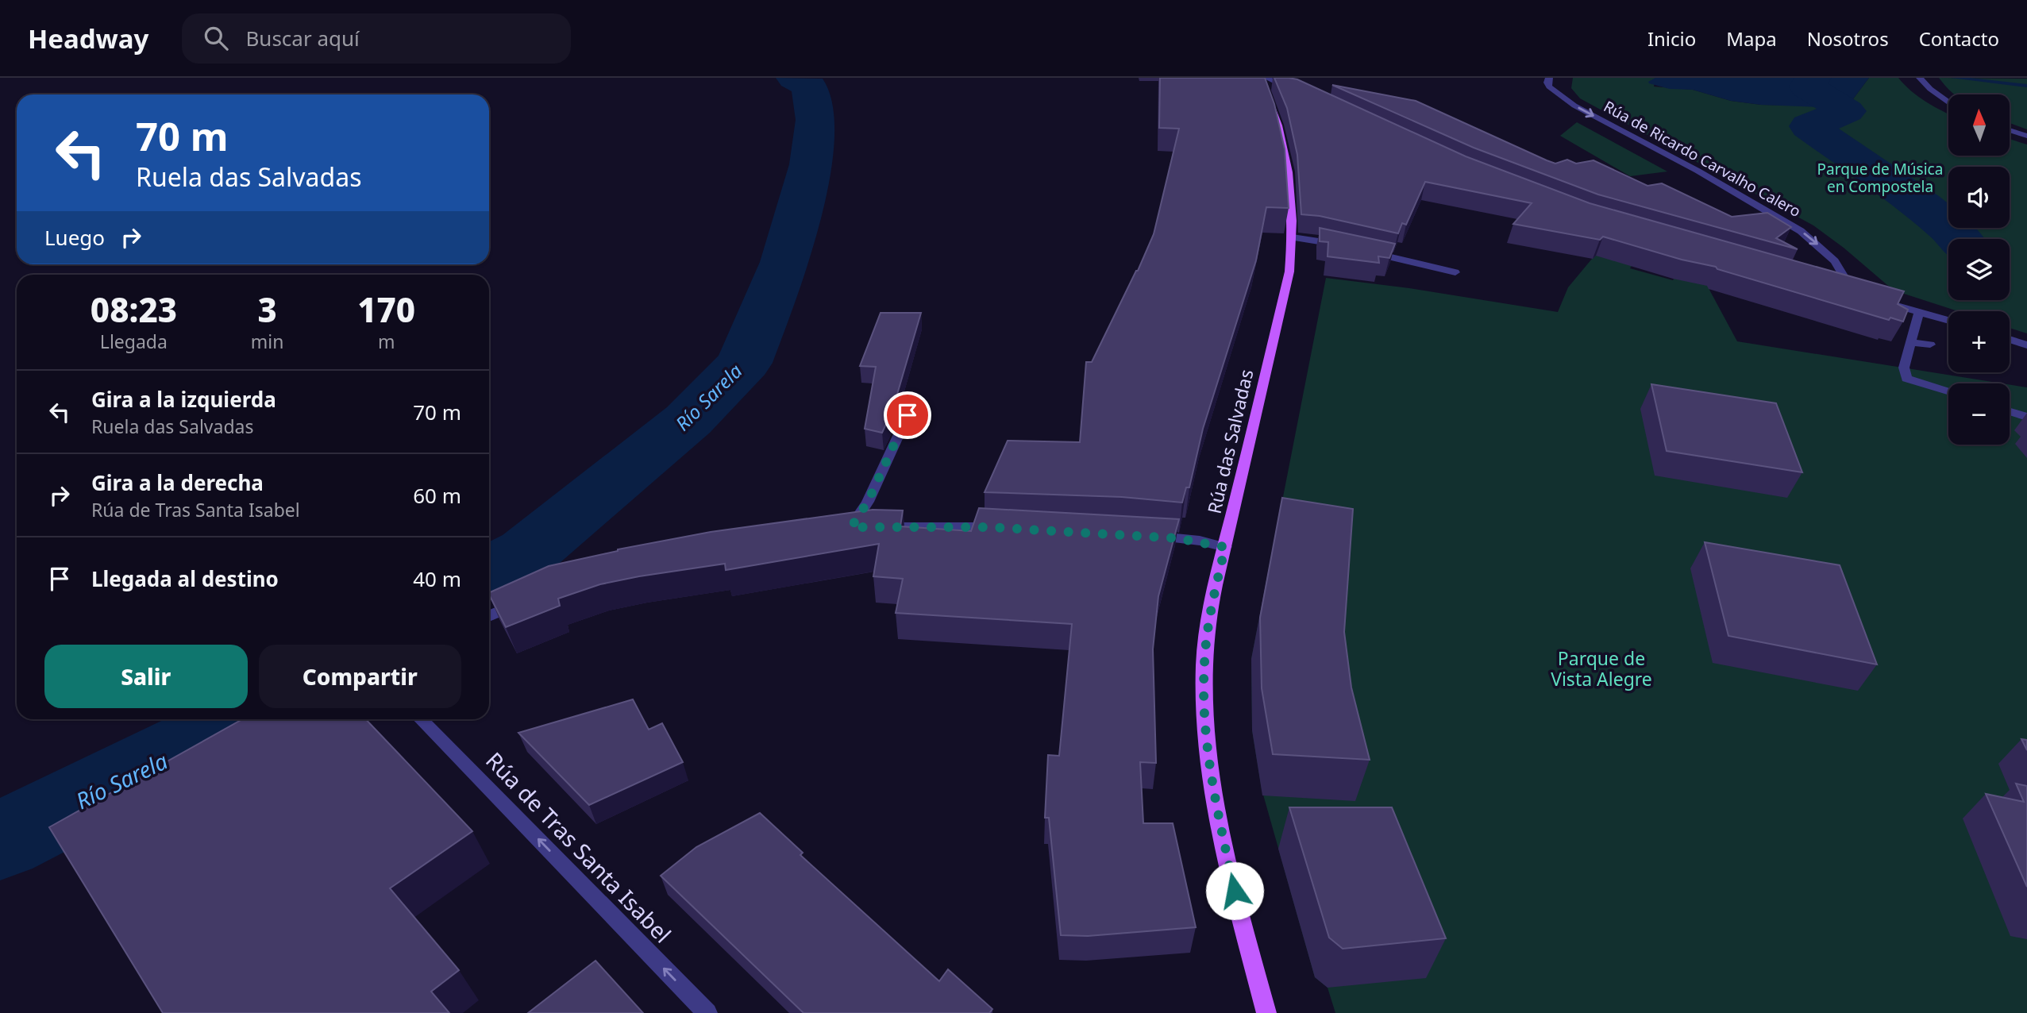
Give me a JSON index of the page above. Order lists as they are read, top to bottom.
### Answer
{
  "streets": {
    "main road": ["Rúa das Salvadas"],
    "street": ["Rúa de Ricardo Carvalho Calero", "Rúa de Tras Santa Isabel"]
  },
  "one_way": ["Rúa de Ricardo Carvalho Calero", "Rúa de Tras Santa Isabel"],
  "water": ["Río Sarela"],
  "parks": ["Parque de Música en Compostela", "Parque de Vista Alegre"],
  "north": "top",
  "page": {
    "header": "Headway",
    "search": "Buscar aquí",
    "nav": [
      "Inicio",
      "Mapa",
      "Nosotros",
      "Contacto"
    ],
    "map_buttons": ["+", "−"],
    "turn": ["70 m", "Ruela das Salvadas"],
    "then": "Luego",
    "eta": [
      "08:23",
      "Llegada",
      "3",
      "min",
      "170",
      "m"
    ],
    "list": [
      {
        "name": "Gira a la izquierda",
        "note": "Ruela das Salvadas",
        "value": "70 m"
      },
      {
        "name": "Gira a la derecha",
        "note": "Rúa de Tras Santa Isabel",
        "value": "60 m"
      },
      {
        "name": "Llegada al destino",
        "value": "40 m"
      }
    ],
    "buttons": ["Salir", "Compartir"]
  }
}
